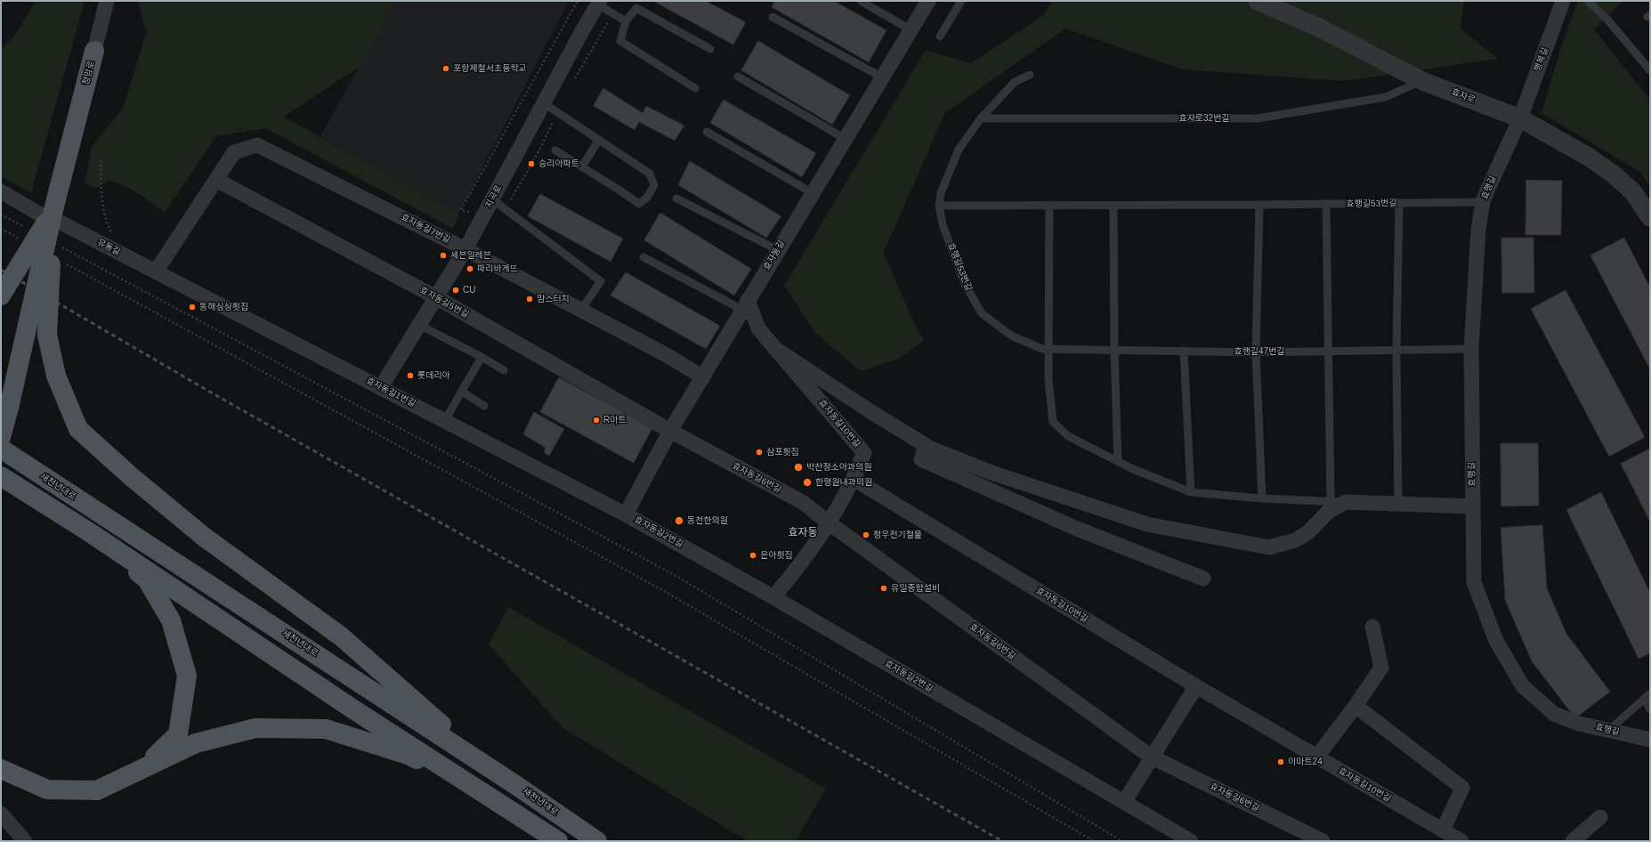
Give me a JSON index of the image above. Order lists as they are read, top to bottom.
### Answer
{
  "streets": {
    "main road": ["청암로", "새천년대로"],
    "street": [
      "행복길",
      "효자로",
      "효행길",
      "지곡로",
      "효자동길7번길",
      "유동길",
      "효자동길",
      "효자동길5번길",
      "효자동길1번길",
      "효자동길10번길",
      "효자동길6번길",
      "효자동길2번길"
    ],
    "lane": ["효자로32번길", "효행길53번길", "효행길47번길"]
  },
  "crossings": [
    ["행복길", "효자로"],
    ["행복길", "효행길"],
    ["청암로", "유동길"],
    ["효자로", "효자로32번길"],
    ["효자로", "효행길"],
    ["효행길", "효행길53번길"],
    ["효행길", "효행길47번길"],
    ["지곡로", "효자동길7번길"],
    ["지곡로", "효자동길5번길"],
    ["지곡로", "효자동길1번길"],
    ["효행길53번길", "효행길47번길"],
    ["효자동길7번길", "효자동길"],
    ["효자동길7번길", "효자동길5번길"],
    ["유동길", "효자동길1번길"],
    ["효자동길", "효자동길5번길"],
    ["효자동길", "효자동길1번길"],
    ["효자동길", "효자동길10번길"],
    ["효자동길", "효자동길6번길"],
    ["효자동길", "효자동길2번길"],
    ["효자동길5번길", "효자동길6번길"],
    ["효자동길1번길", "효자동길2번길"]
  ],
  "districts": ["효자동"],
  "places": [
    "포항제철서초등학교",
    "승리아파트",
    "세븐일레븐",
    "파리바게뜨",
    "CU",
    "맘스터치",
    "동해싱싱횟집",
    "롯데리아",
    "R마트",
    "삼포횟집",
    "박찬정소아과의원",
    "한형원내과의원",
    "동천한의원",
    "청우전기철물",
    "은아횟집",
    "유일종합설비",
    "이마트24"
  ]
}
